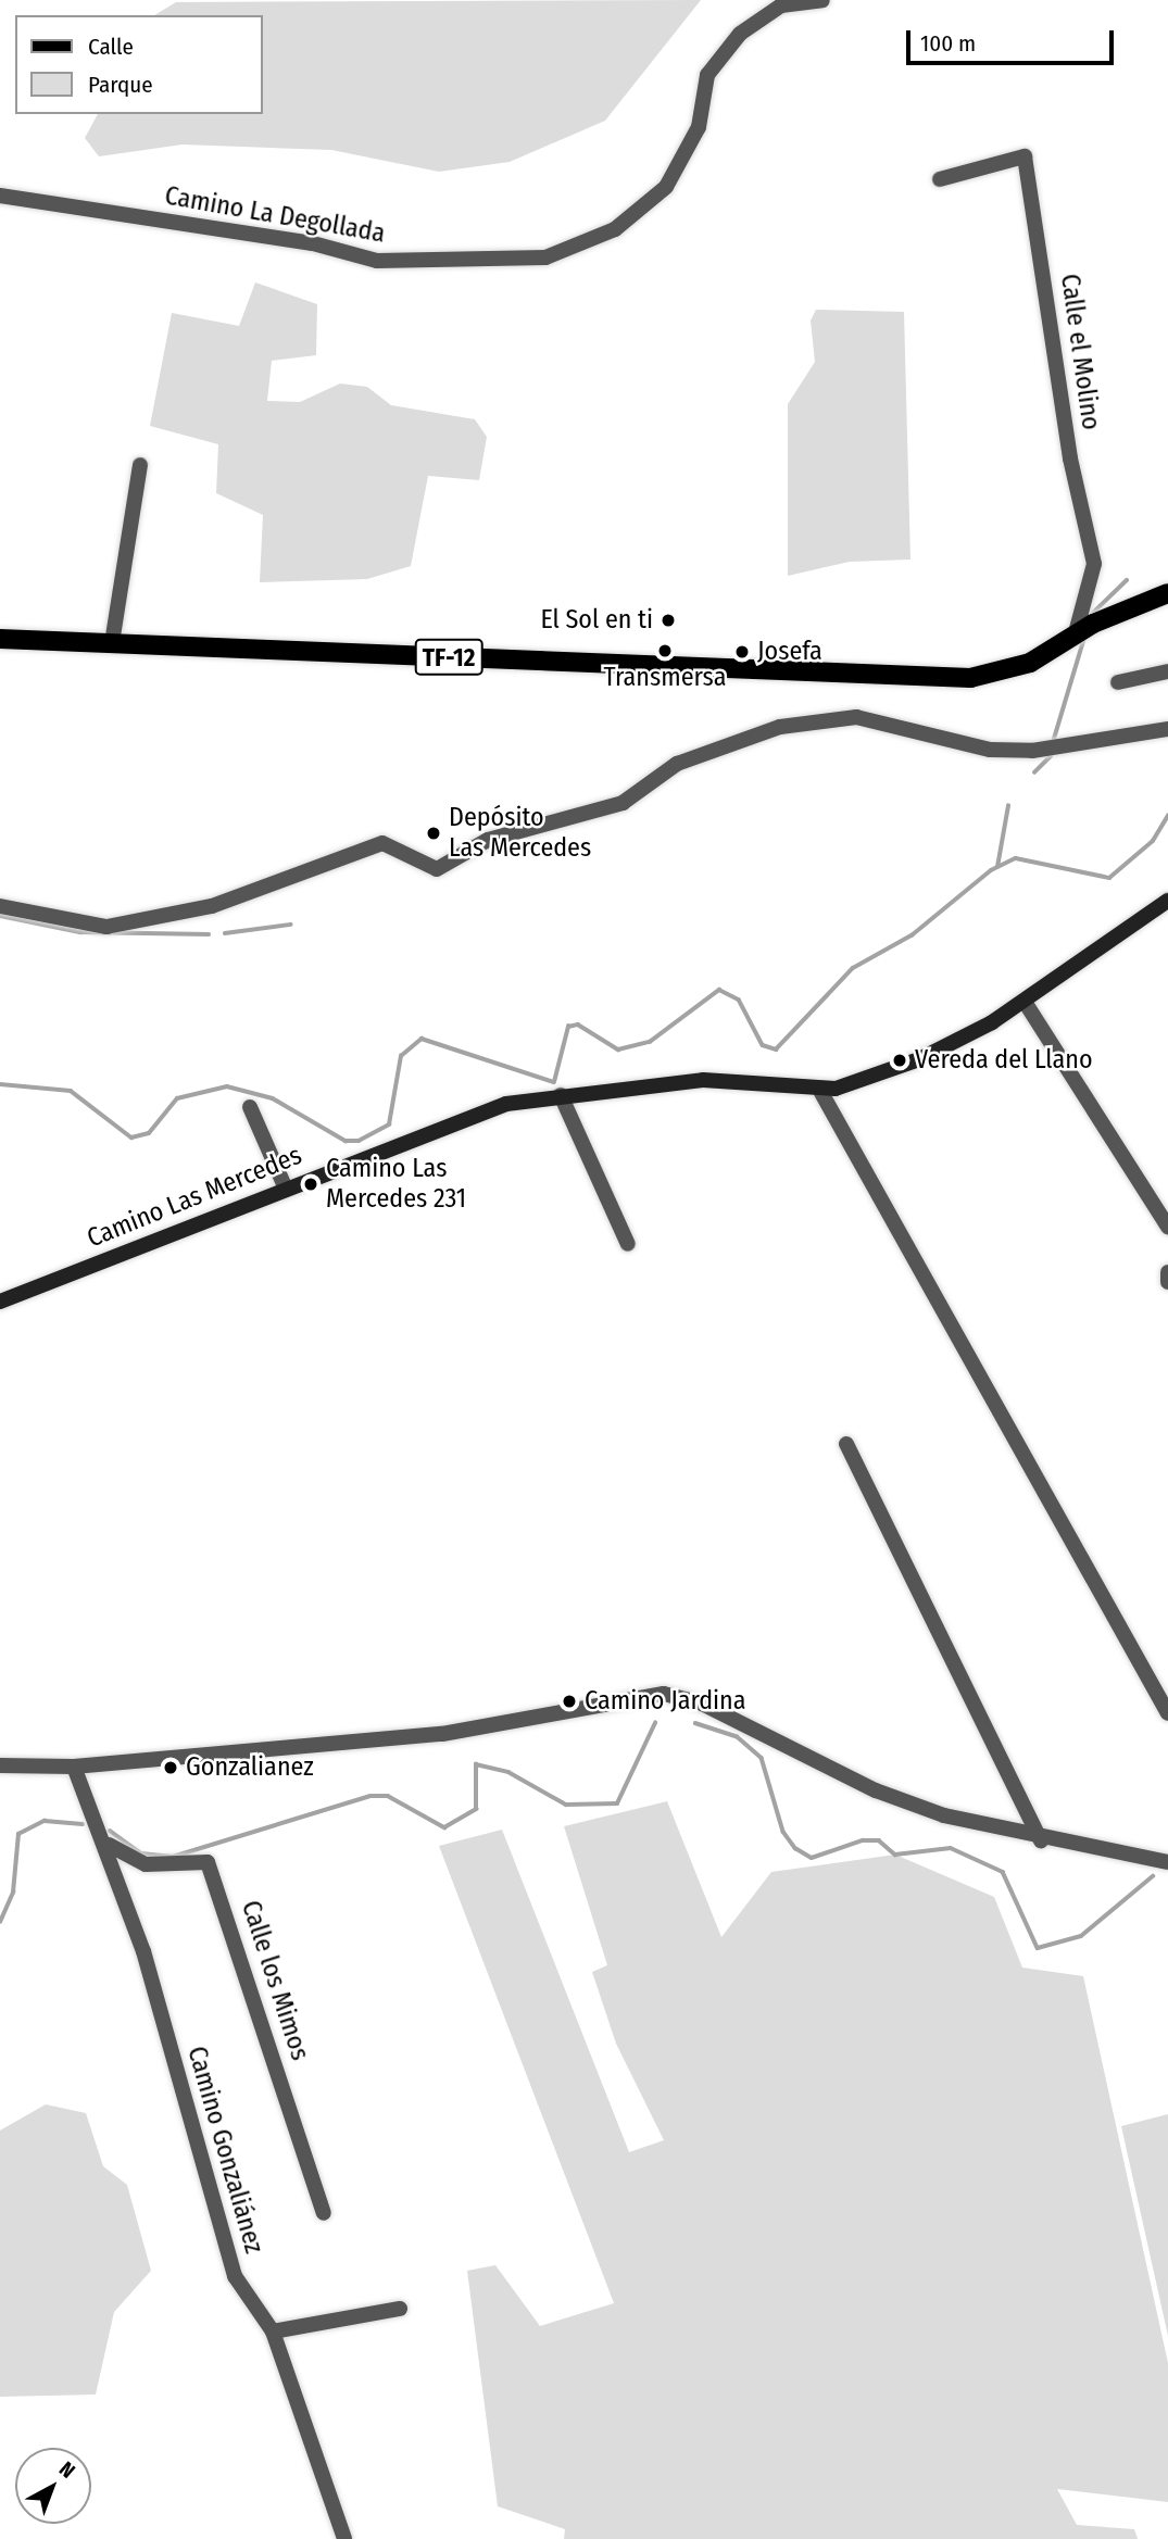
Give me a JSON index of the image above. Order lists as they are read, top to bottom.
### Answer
{
  "streets": {
    "main road": ["TF-12", "Camino Las Mercedes"],
    "street": [
      "Camino La Degollada",
      "Calle el Molino",
      "Calle los Mimos",
      "Camino Gonzaliánez"
    ]
  },
  "crossings": [
    ["Calle el Molino", "TF-12"],
    ["Calle los Mimos", "Camino Gonzaliánez"]
  ],
  "places": [
    "El Sol en ti",
    "Transmersa",
    "Josefa",
    "Depósito Las Mercedes",
    "Vereda del Llano",
    "Camino Las Mercedes 231",
    "Camino Jardina",
    "Gonzalianez"
  ],
  "legend": ["Calle", "Parque"],
  "scale_bar": "100 m",
  "north": "top right"
}
